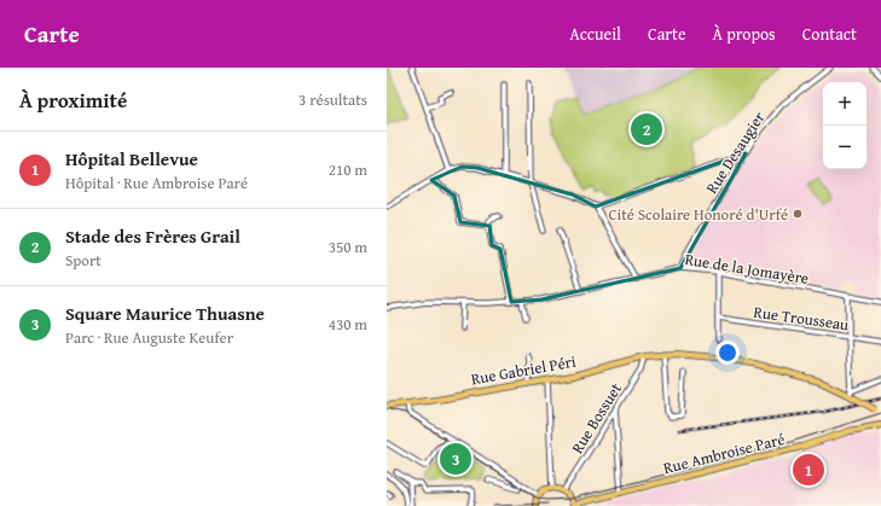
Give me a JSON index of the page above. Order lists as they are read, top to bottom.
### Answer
{
  "streets": {
    "main road": ["Rue Gabriel Péri", "Rue Ambroise Paré"],
    "street": [
      "Rue Desaugier",
      "Rue de la Jomayère",
      "Rue Trousseau",
      "Rue Bossuet"
    ]
  },
  "crossings": [
    ["Rue Desaugier", "Rue de la Jomayère"],
    ["Rue Gabriel Péri", "Rue Bossuet"]
  ],
  "places": ["Cité Scolaire Honoré d'Urfé"],
  "page": {
    "header": "Carte",
    "nav": [
      "Accueil",
      "Carte",
      "À propos",
      "Contact"
    ],
    "heading": ["À proximité", "3 résultats"],
    "map_buttons": ["+", "−"],
    "pins": ["2", "3", "1"],
    "list": [
      {
        "mark": "1",
        "name": "Hôpital Bellevue",
        "note": "Hôpital · Rue Ambroise Paré",
        "value": "210 m"
      },
      {
        "mark": "2",
        "name": "Stade des Frères Grail",
        "note": "Sport",
        "value": "350 m"
      },
      {
        "mark": "3",
        "name": "Square Maurice Thuasne",
        "note": "Parc · Rue Auguste Keufer",
        "value": "430 m"
      }
    ]
  }
}
